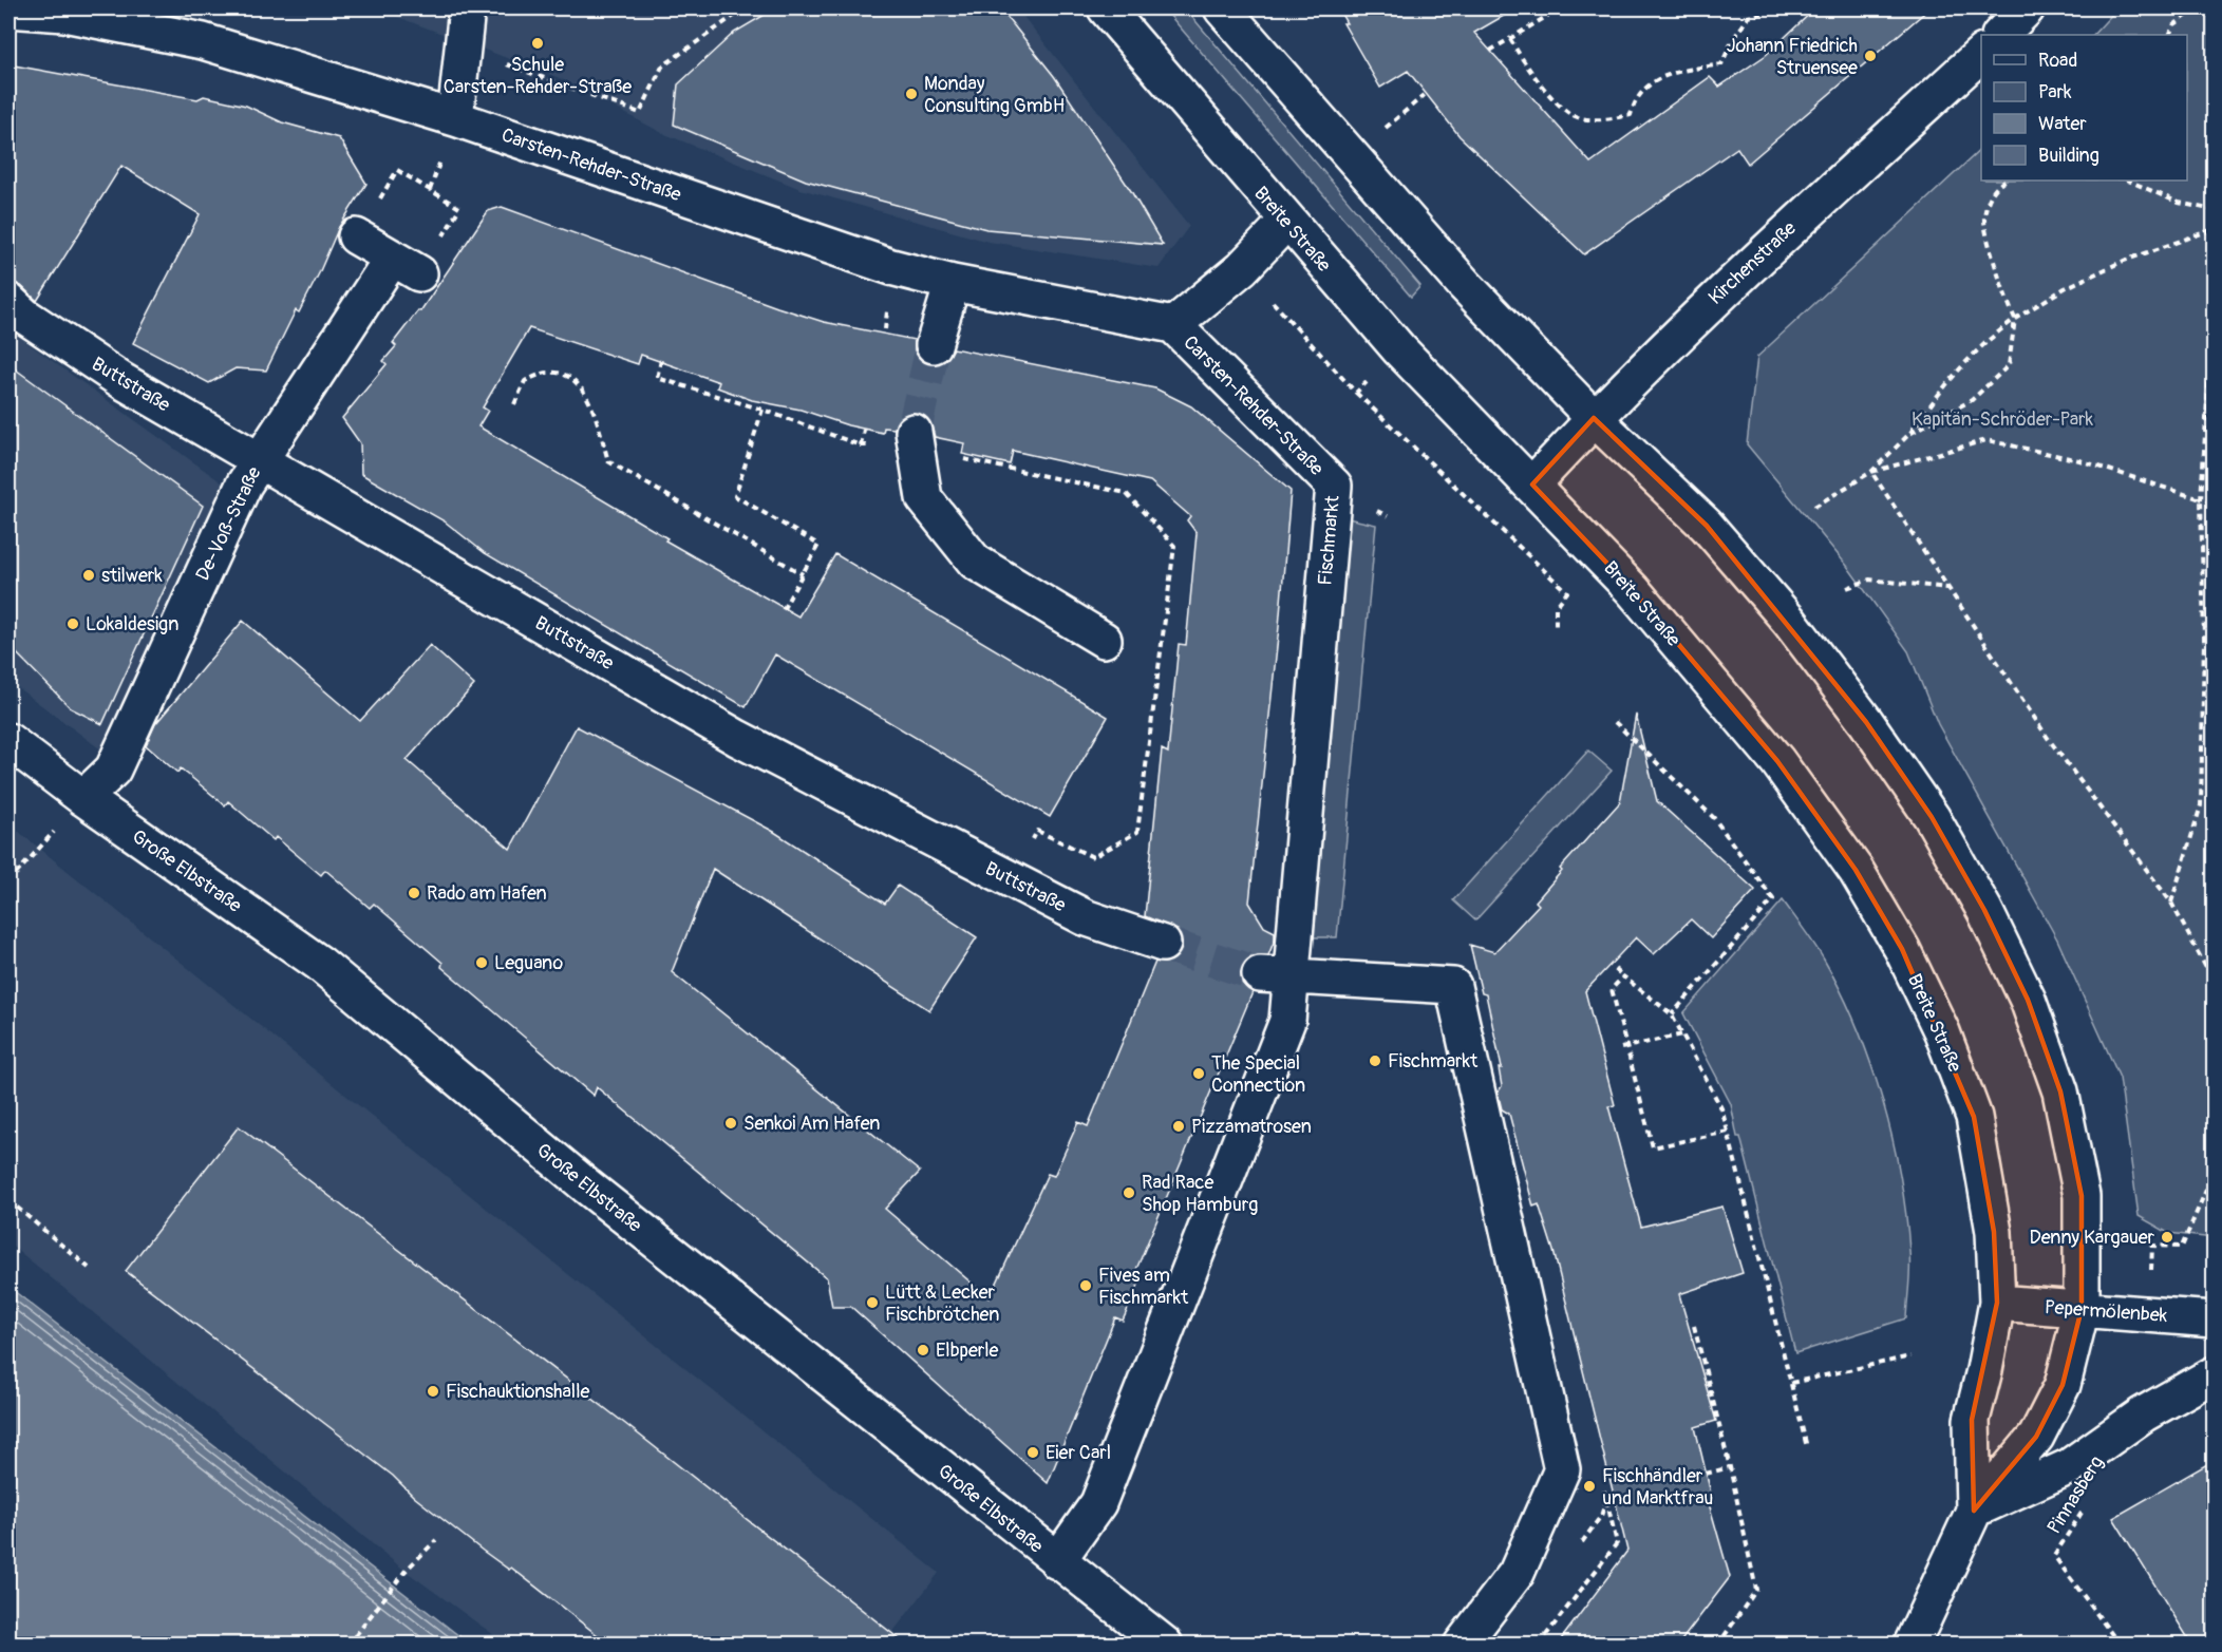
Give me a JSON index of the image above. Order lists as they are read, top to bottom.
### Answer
{
  "streets": {
    "street": [
      "Carsten-Rehder-Straße",
      "Breite Straße",
      "Kirchenstraße",
      "Buttstraße",
      "De-Voß-Straße",
      "Fischmarkt",
      "Große Elbstraße",
      "Pepermölenbek"
    ],
    "path": ["Pinnasberg"]
  },
  "crossings": [
    ["Carsten-Rehder-Straße", "Breite Straße"],
    ["Carsten-Rehder-Straße", "Fischmarkt"],
    ["Breite Straße", "Kirchenstraße"],
    ["Breite Straße", "Pepermölenbek"],
    ["Buttstraße", "De-Voß-Straße"],
    ["De-Voß-Straße", "Große Elbstraße"],
    ["Fischmarkt", "Große Elbstraße"]
  ],
  "parks": ["Kapitän-Schröder-Park"],
  "places": [
    "Schule Carsten-Rehder-Straße",
    "Johann Friedrich Struensee",
    "Monday Consulting GmbH",
    "stilwerk",
    "Lokaldesign",
    "Rado am Hafen",
    "Leguano",
    "Fischmarkt",
    "The Special Connection",
    "Senkoi Am Hafen",
    "Pizzamatrosen",
    "Rad Race Shop Hamburg",
    "Denny Kargauer",
    "Fives am Fischmarkt",
    "Lütt & Lecker Fischbrötchen",
    "Elbperle",
    "Fischauktionshalle",
    "Eier Carl",
    "Fischhändler und Marktfrau"
  ],
  "legend": [
    "Road",
    "Park",
    "Water",
    "Building"
  ]
}
